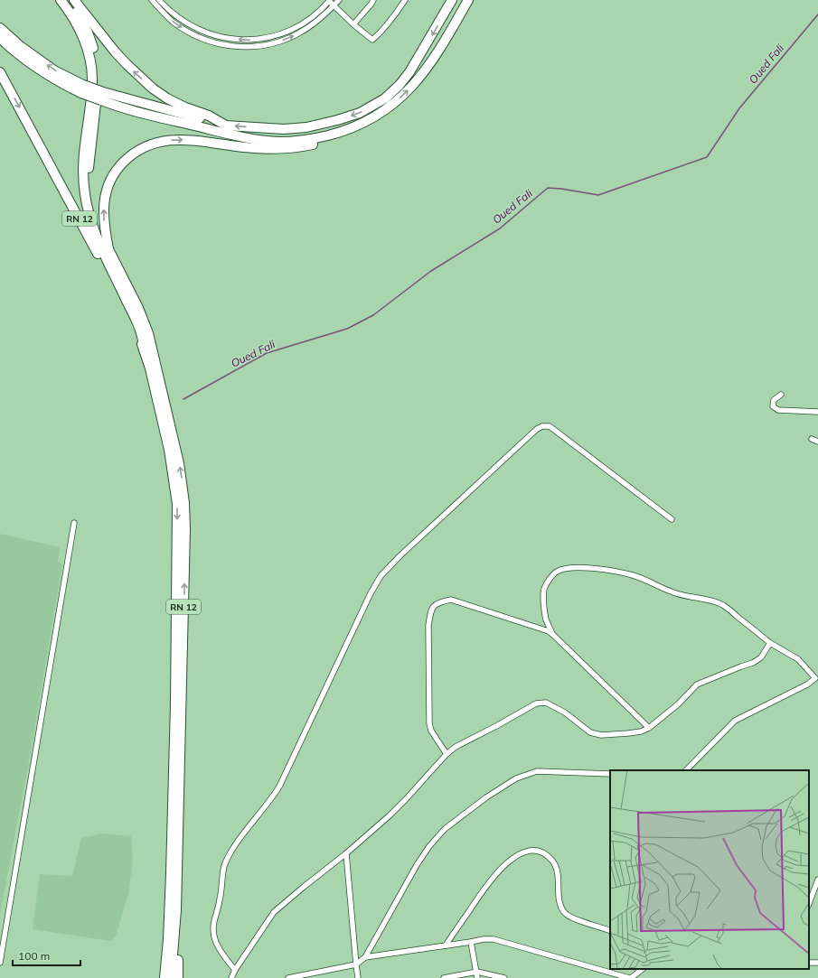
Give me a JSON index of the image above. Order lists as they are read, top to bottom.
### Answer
{
  "streets": {
    "highway": ["RN 12"]
  },
  "water": ["Oued Fali"],
  "scale_bar": "100 m"
}
